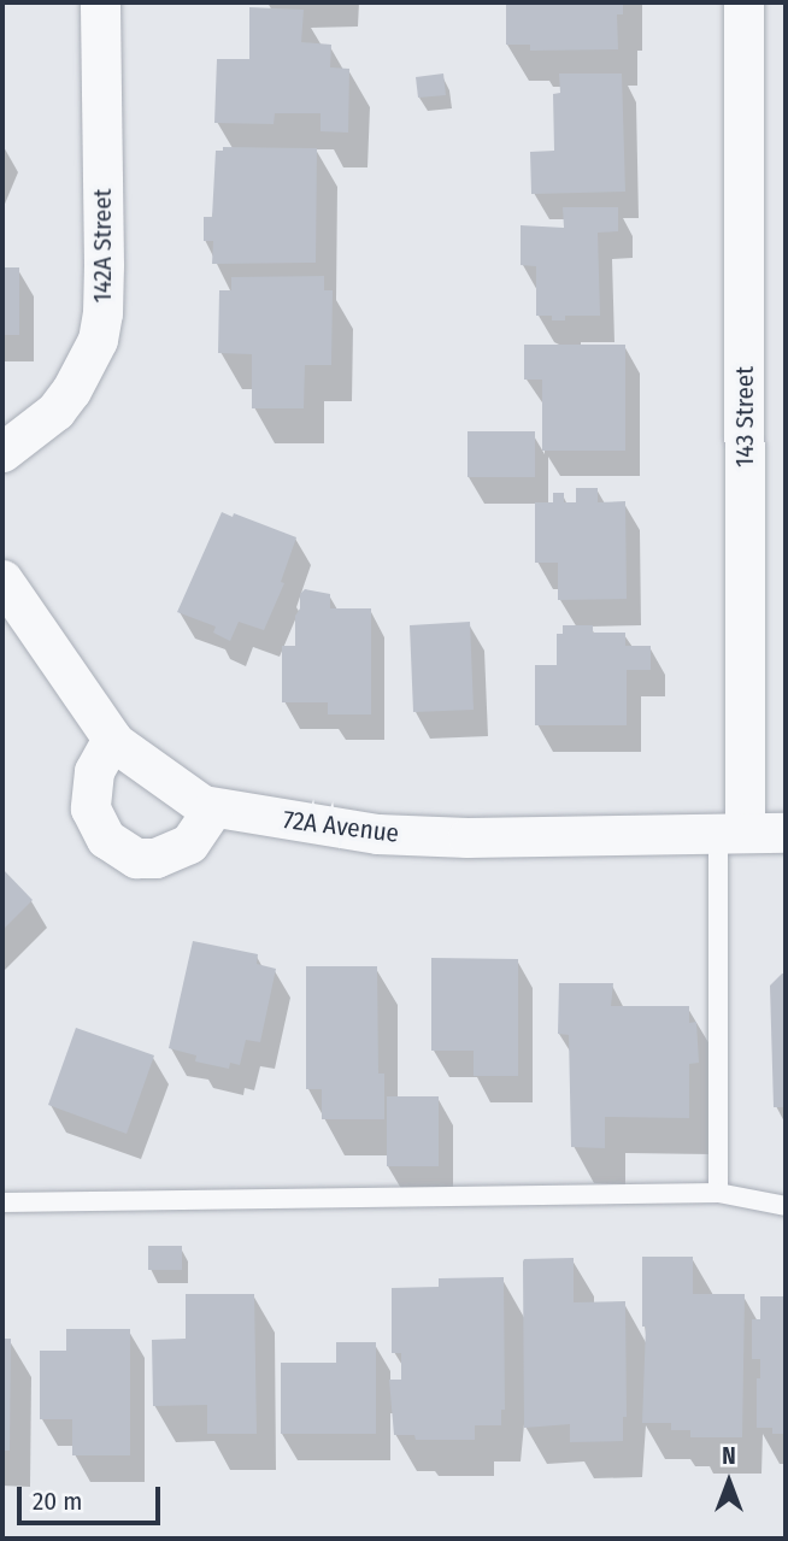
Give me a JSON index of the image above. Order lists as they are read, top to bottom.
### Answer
{
  "streets": {
    "street": ["142A Street", "143 Street", "72A Avenue"]
  },
  "crossings": [
    ["143 Street", "72A Avenue"]
  ],
  "scale_bar": "20 m",
  "north": "top"
}
